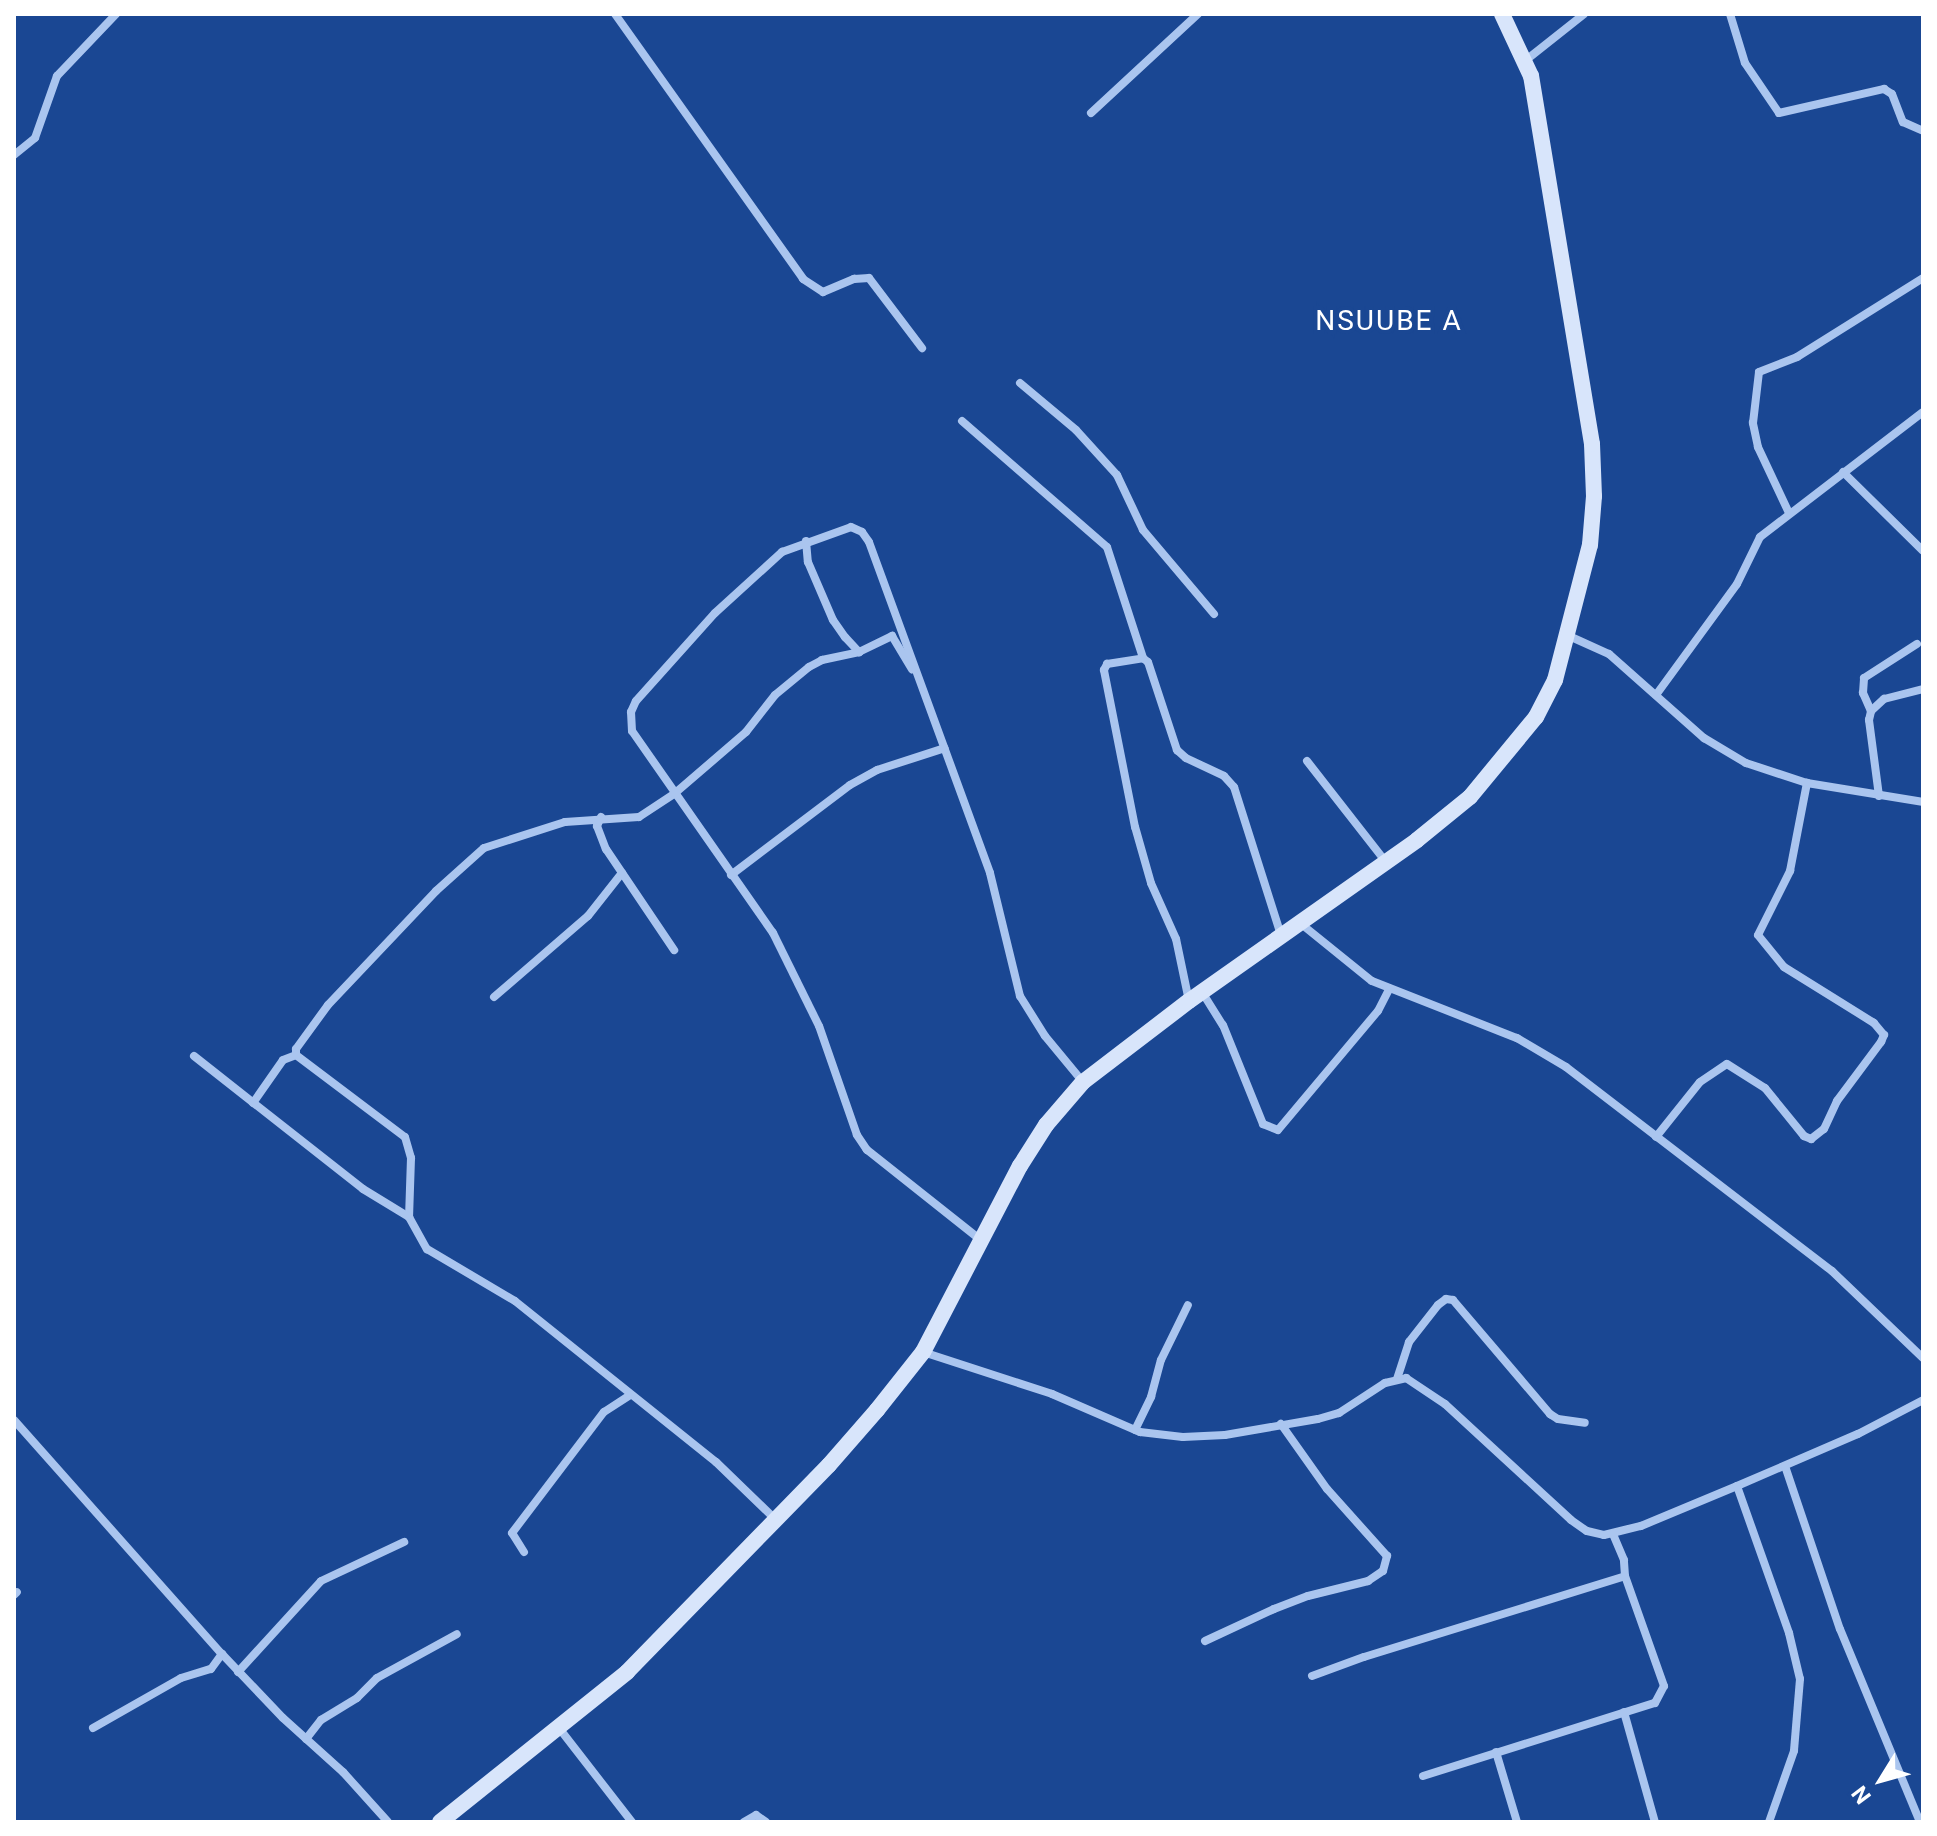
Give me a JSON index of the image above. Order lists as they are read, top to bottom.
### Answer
{
  "districts": ["NSUUBE A"],
  "north": "bottom left"
}
